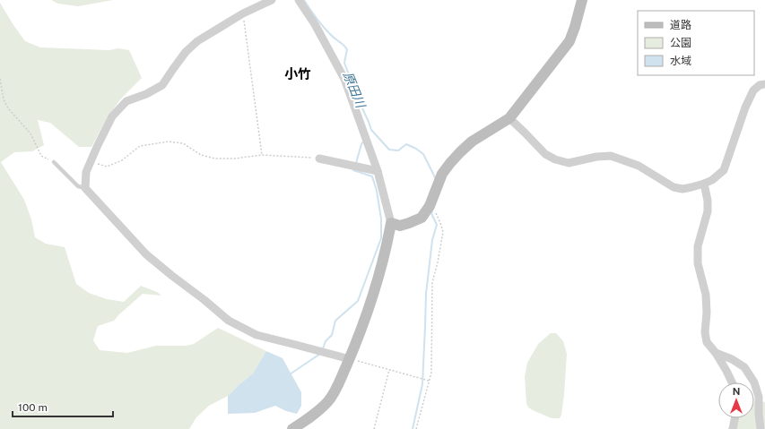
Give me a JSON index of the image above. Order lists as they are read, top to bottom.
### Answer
{
  "districts": ["小竹"],
  "water": ["原田川"],
  "legend": ["道路", "公園", "水域"],
  "scale_bar": "100 m",
  "north": "top"
}
